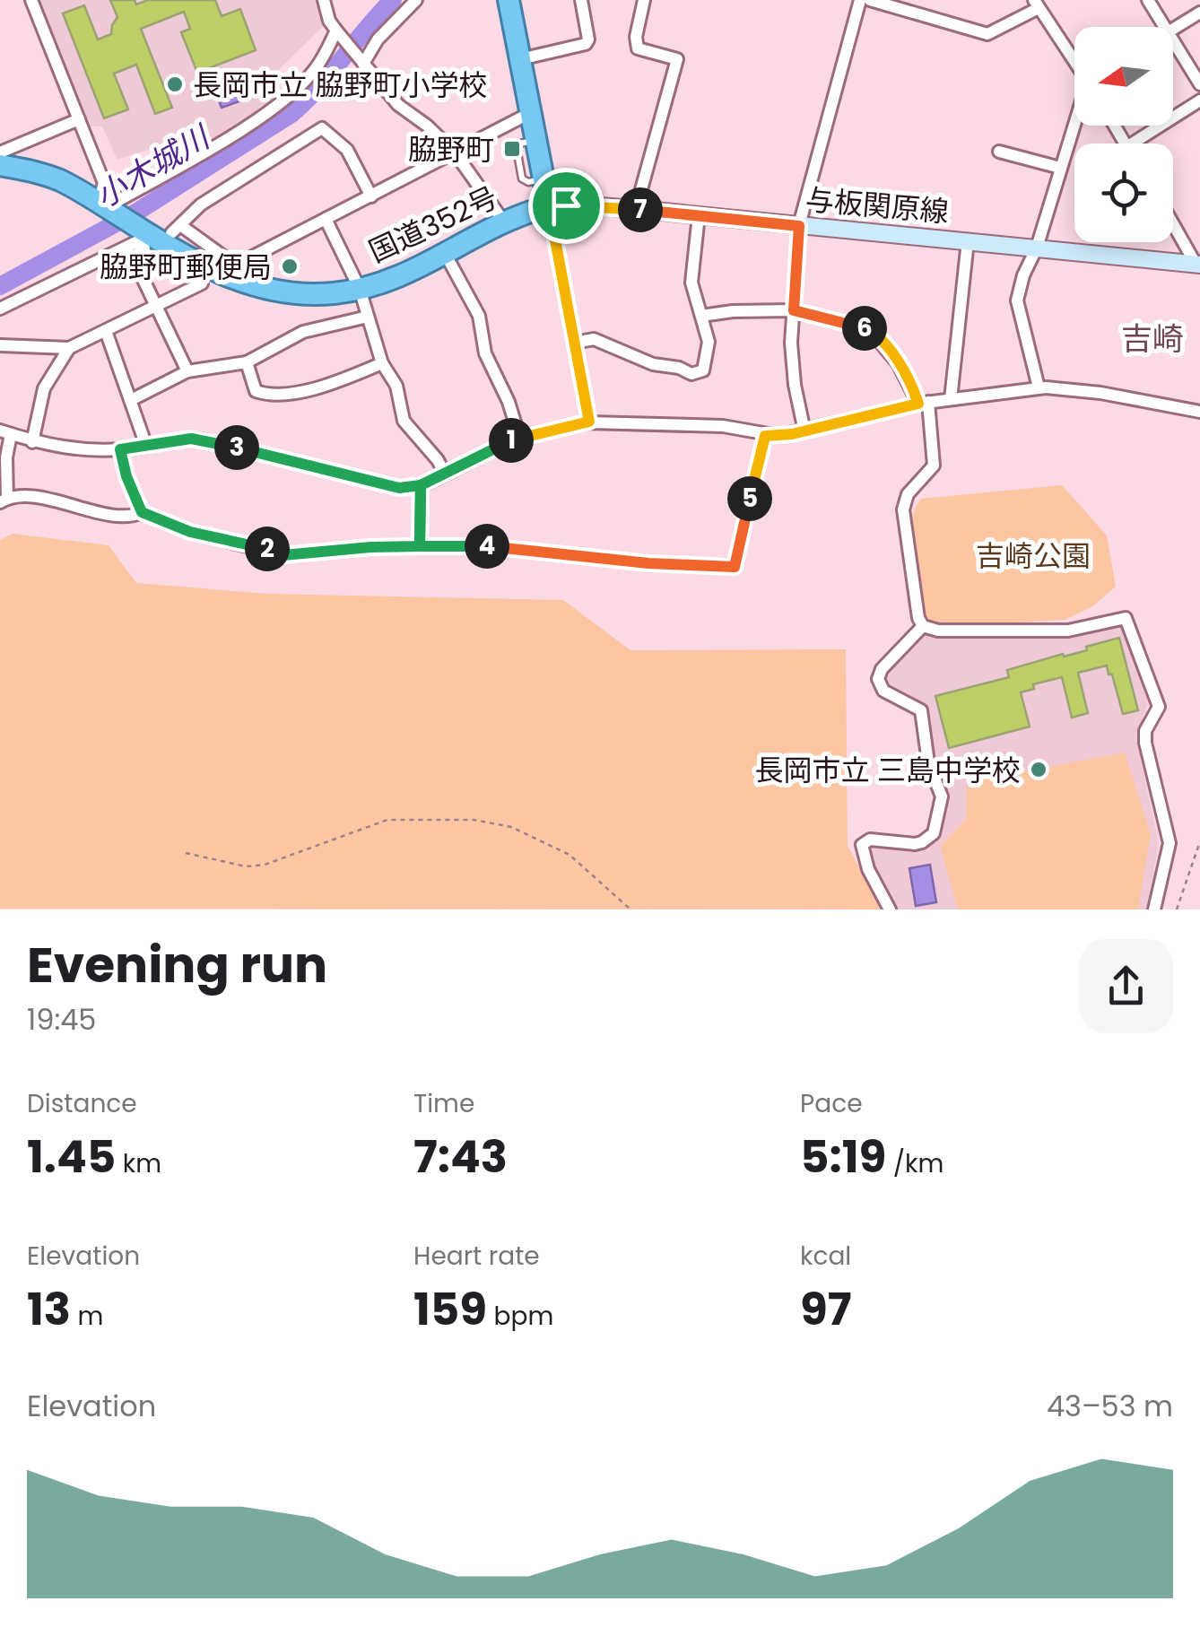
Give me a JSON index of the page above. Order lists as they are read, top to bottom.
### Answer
{
  "streets": {
    "highway": ["国道352号"],
    "main road": ["与板関原線"]
  },
  "crossings": [
    ["与板関原線", "国道352号"]
  ],
  "districts": ["吉崎"],
  "water": ["小木城川"],
  "parks": ["吉崎公園"],
  "places": {
    "other": ["長岡市立 脇野町小学校", "脇野町郵便局", "長岡市立 三島中学校"],
    "transit": ["脇野町"]
  },
  "north": "left",
  "page": {
    "pins": [
      "7",
      "6",
      "1",
      "3",
      "5",
      "4",
      "2"
    ],
    "heading": ["Evening run", "19:45"],
    "stats": [
      ["Distance", "1.45 km"],
      ["Time", "7:43"],
      ["Pace", "5:19 /km"],
      ["Elevation", "13 m"],
      ["Heart rate", "159 bpm"],
      ["kcal", "97"]
    ],
    "chart": ["Elevation", "43–53 m"]
  }
}
